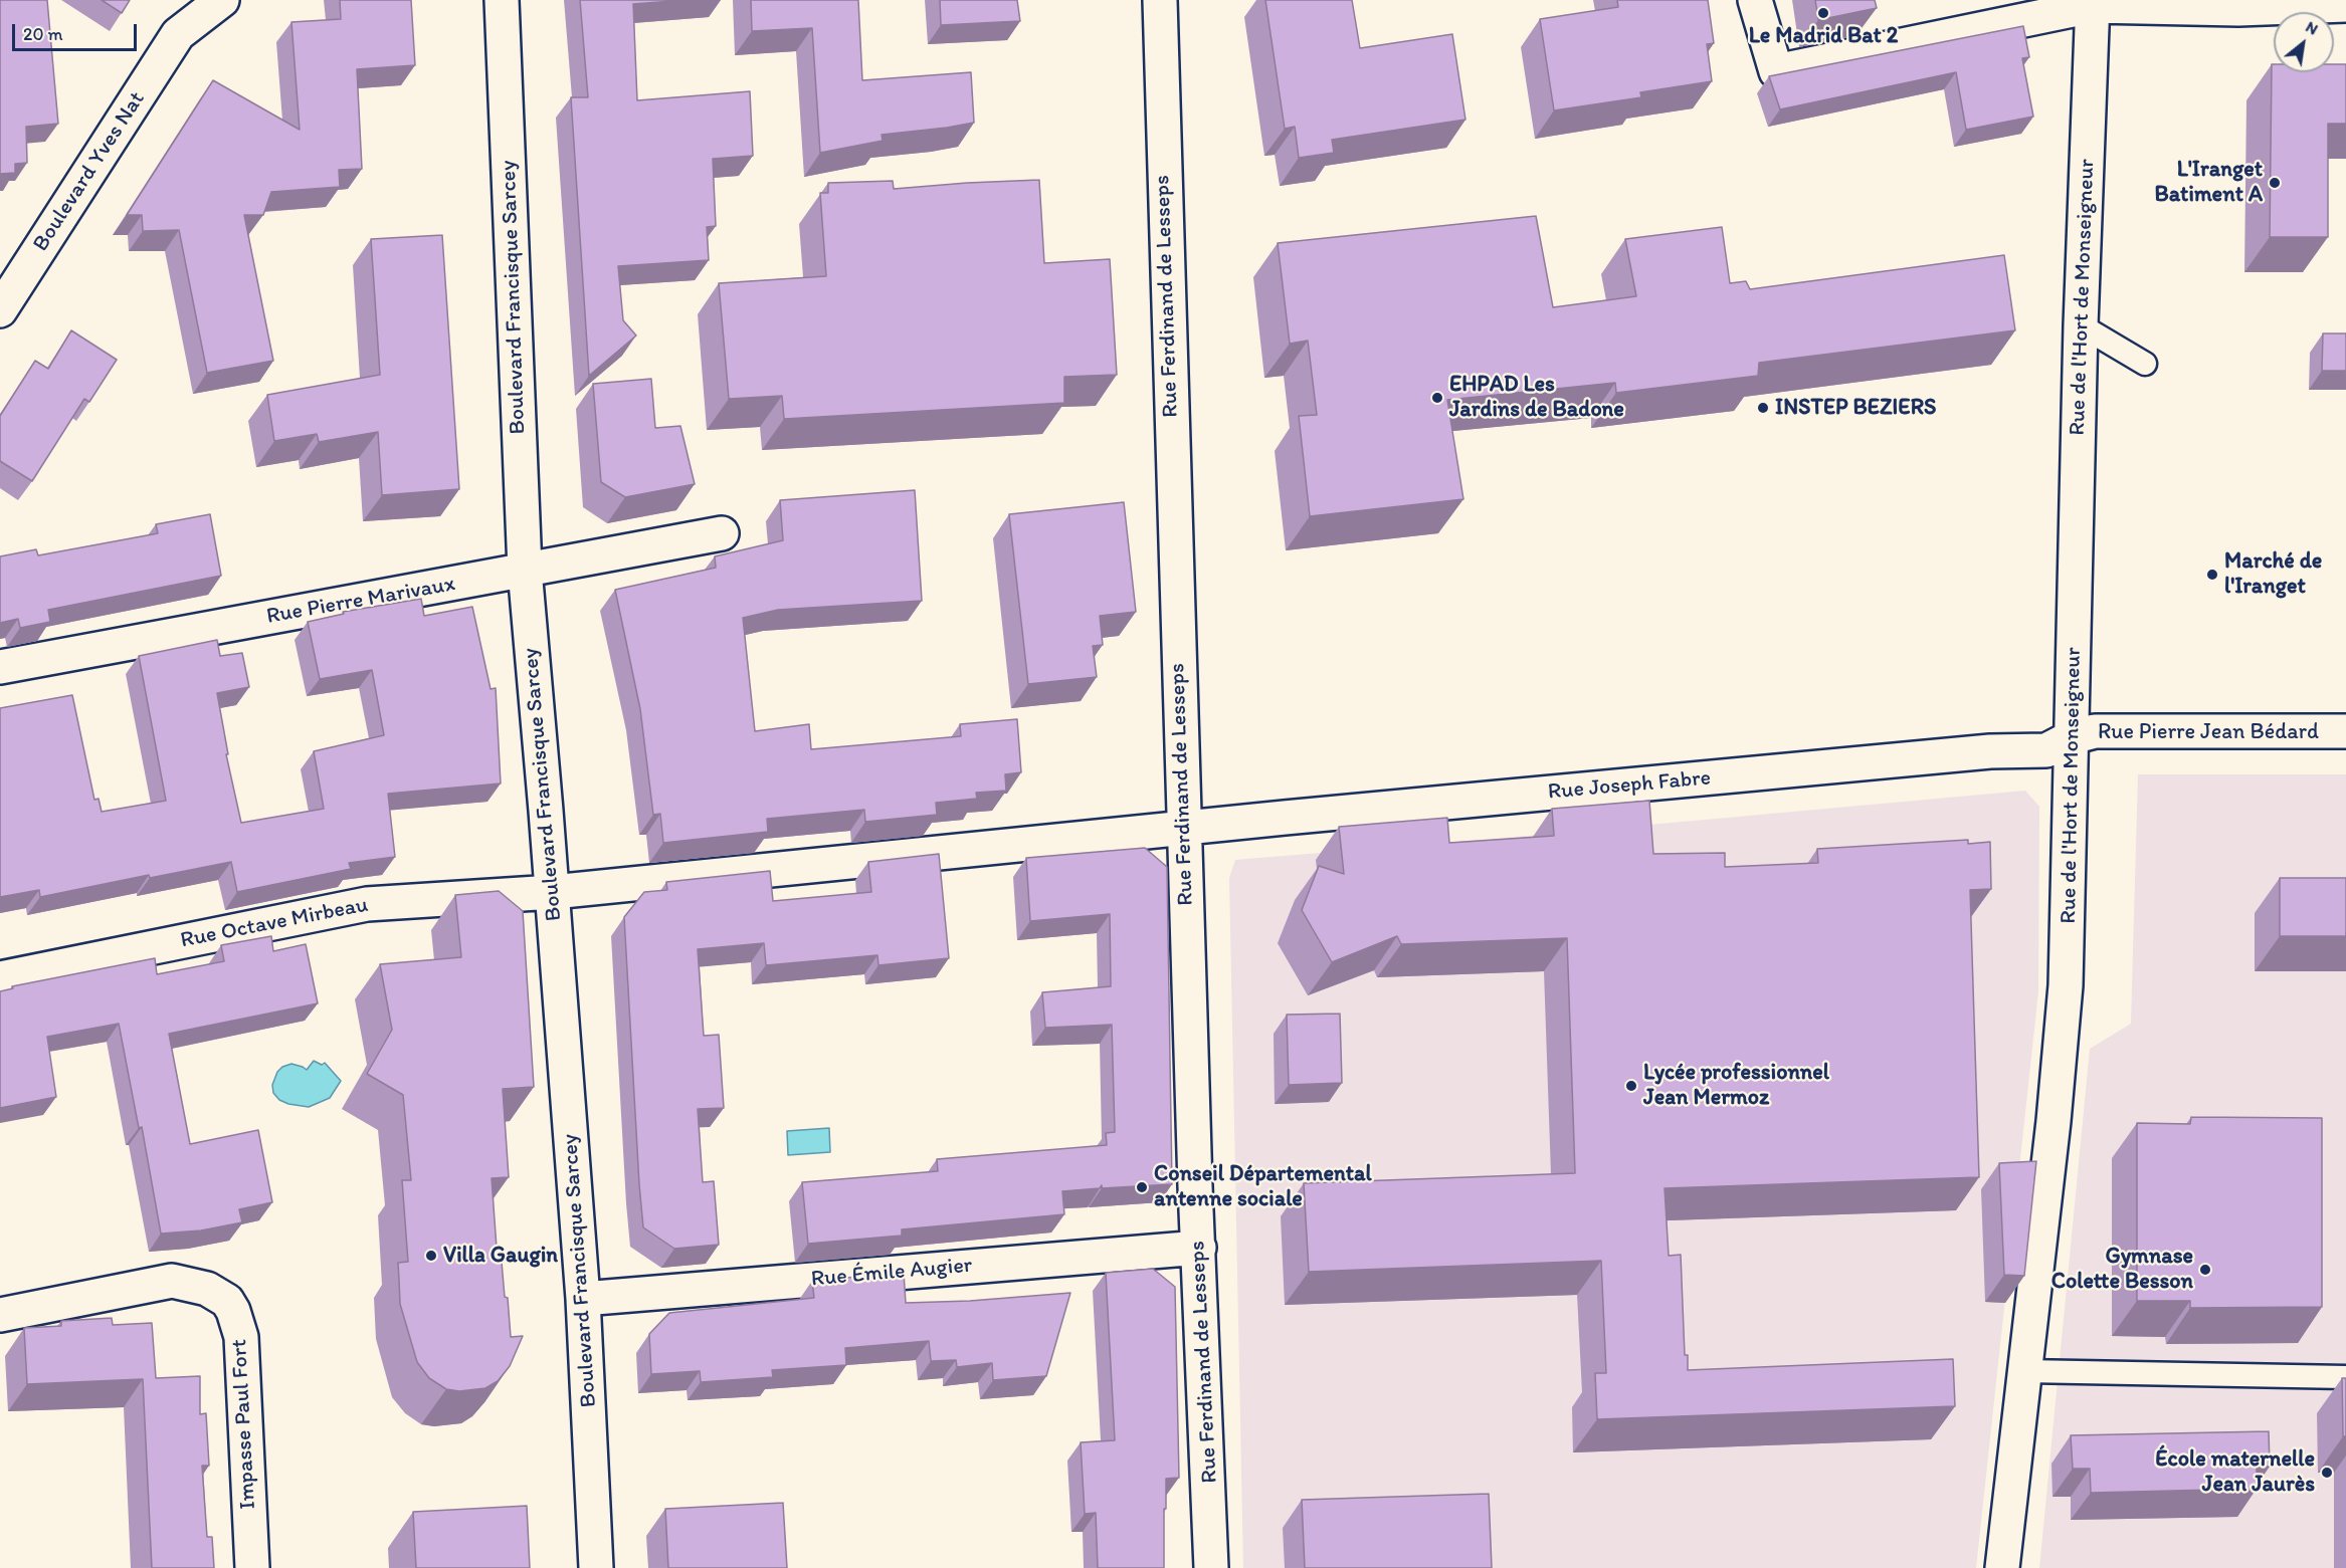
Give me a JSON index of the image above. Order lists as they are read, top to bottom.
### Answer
{
  "streets": {
    "street": [
      "Boulevard Yves Nat",
      "Rue Ferdinand de Lesseps",
      "Boulevard Francisque Sarcey",
      "Rue de l'Hort de Monseigneur",
      "Rue Pierre Marivaux",
      "Rue Pierre Jean Bédard",
      "Rue Joseph Fabre",
      "Rue Octave Mirbeau",
      "Rue Émile Augier",
      "Impasse Paul Fort"
    ]
  },
  "crossings": [
    ["Rue Ferdinand de Lesseps", "Rue Joseph Fabre"],
    ["Rue Ferdinand de Lesseps", "Rue Émile Augier"],
    ["Boulevard Francisque Sarcey", "Rue Pierre Marivaux"],
    ["Boulevard Francisque Sarcey", "Rue Joseph Fabre"],
    ["Boulevard Francisque Sarcey", "Rue Octave Mirbeau"],
    ["Boulevard Francisque Sarcey", "Rue Émile Augier"],
    ["Rue de l'Hort de Monseigneur", "Rue Pierre Jean Bédard"],
    ["Rue de l'Hort de Monseigneur", "Rue Joseph Fabre"],
    ["Rue Pierre Jean Bédard", "Rue Joseph Fabre"],
    ["Rue Joseph Fabre", "Rue Octave Mirbeau"]
  ],
  "places": [
    "Le Madrid Bat 2",
    "L'Iranget Batiment A",
    "EHPAD Les Jardins de Badone",
    "INSTEP BEZIERS",
    "Marché de l'Iranget",
    "Lycée professionnel Jean Mermoz",
    "Conseil Départemental antenne sociale",
    "Villa Gaugin",
    "Gymnase Colette Besson",
    "École maternelle Jean Jaurès"
  ],
  "scale_bar": "20 m",
  "north": "top right"
}
